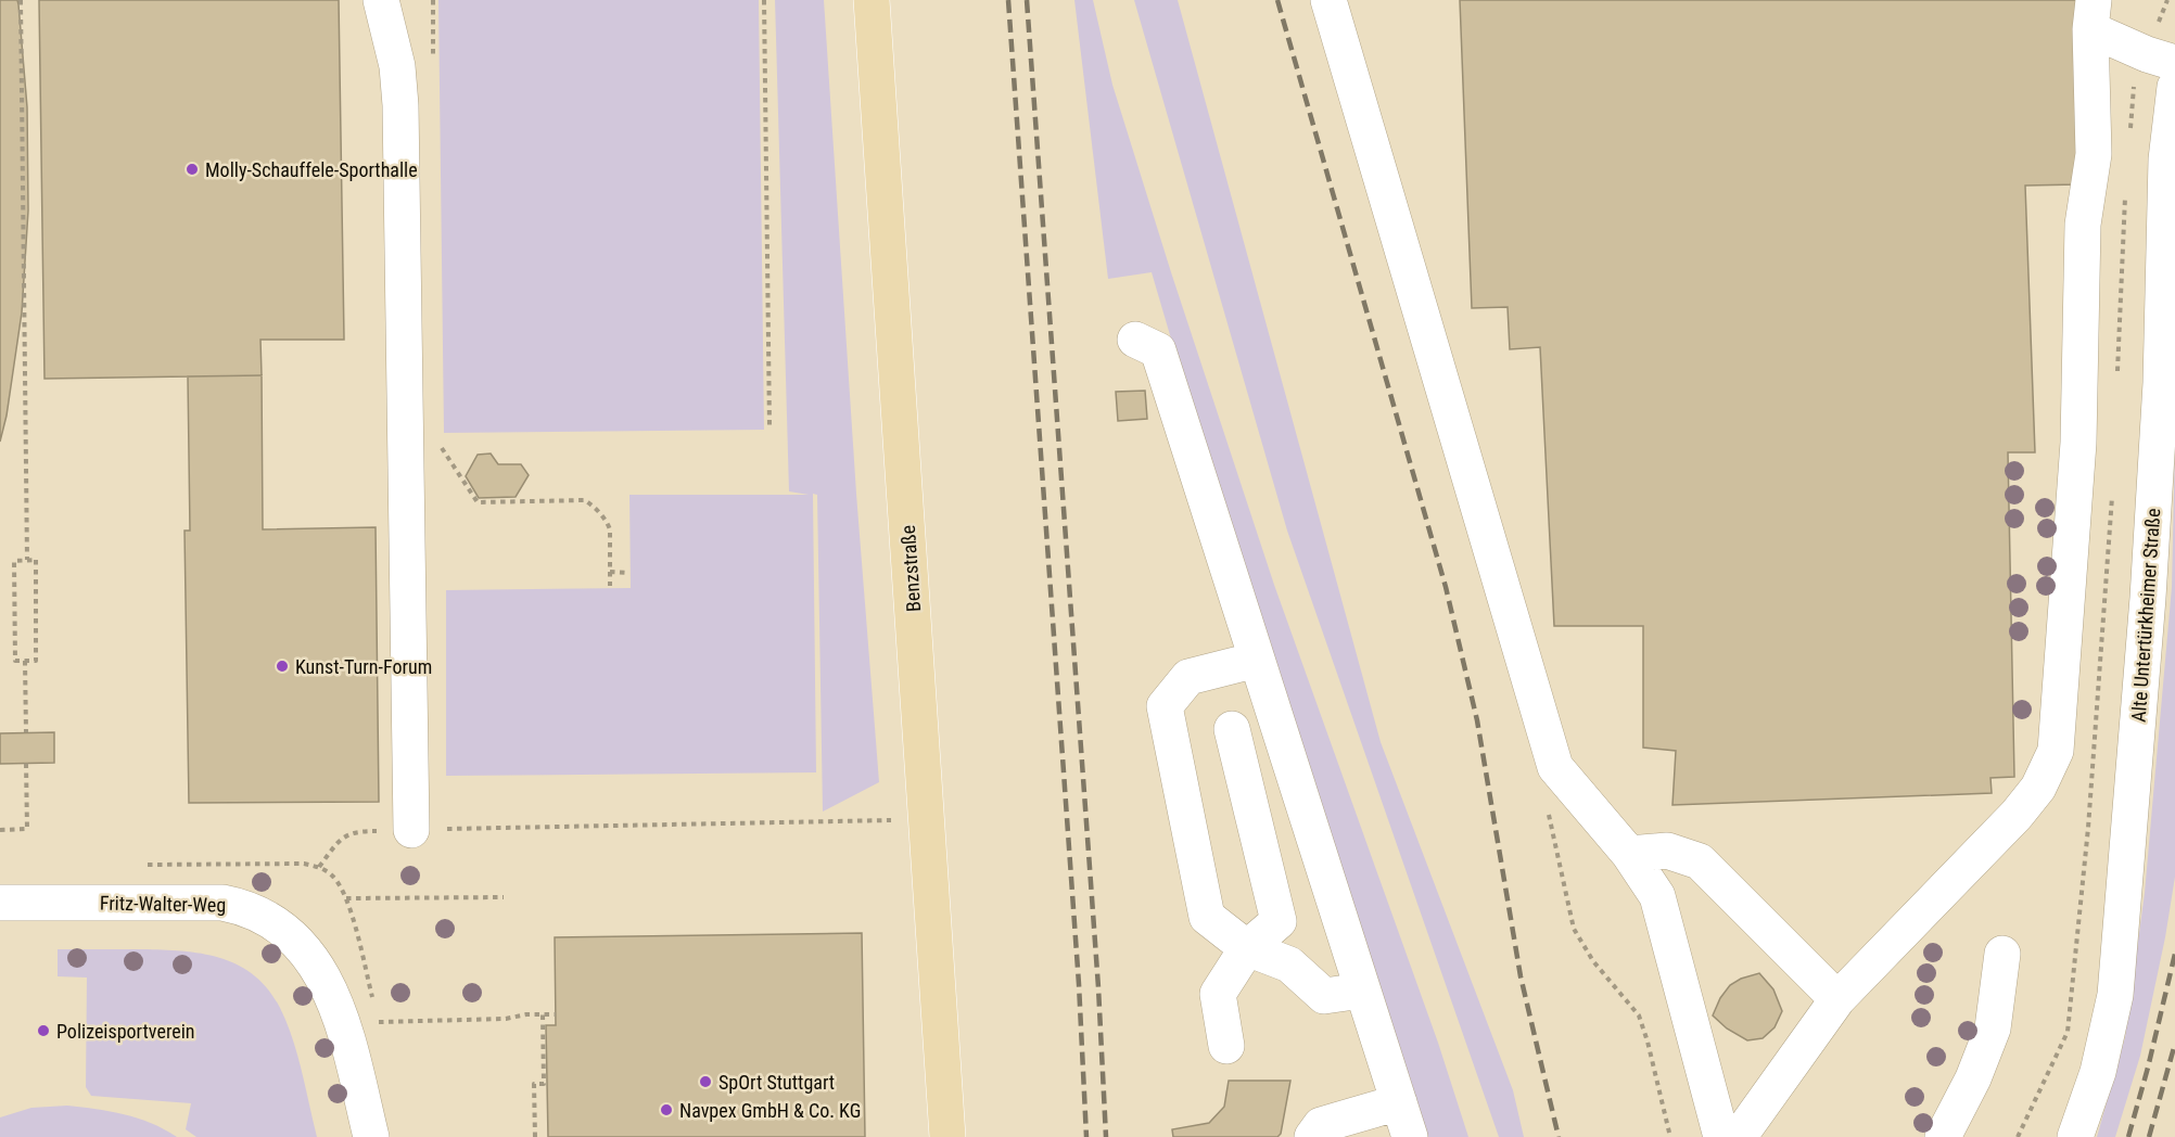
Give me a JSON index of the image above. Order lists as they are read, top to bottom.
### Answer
{
  "streets": {
    "main road": ["Benzstraße"],
    "street": ["Alte Untertürkheimer Straße", "Fritz-Walter-Weg"]
  },
  "places": [
    "Molly-Schauffele-Sporthalle",
    "Kunst-Turn-Forum",
    "Polizeisportverein",
    "SpOrt Stuttgart",
    "Navpex GmbH & Co. KG"
  ]
}
